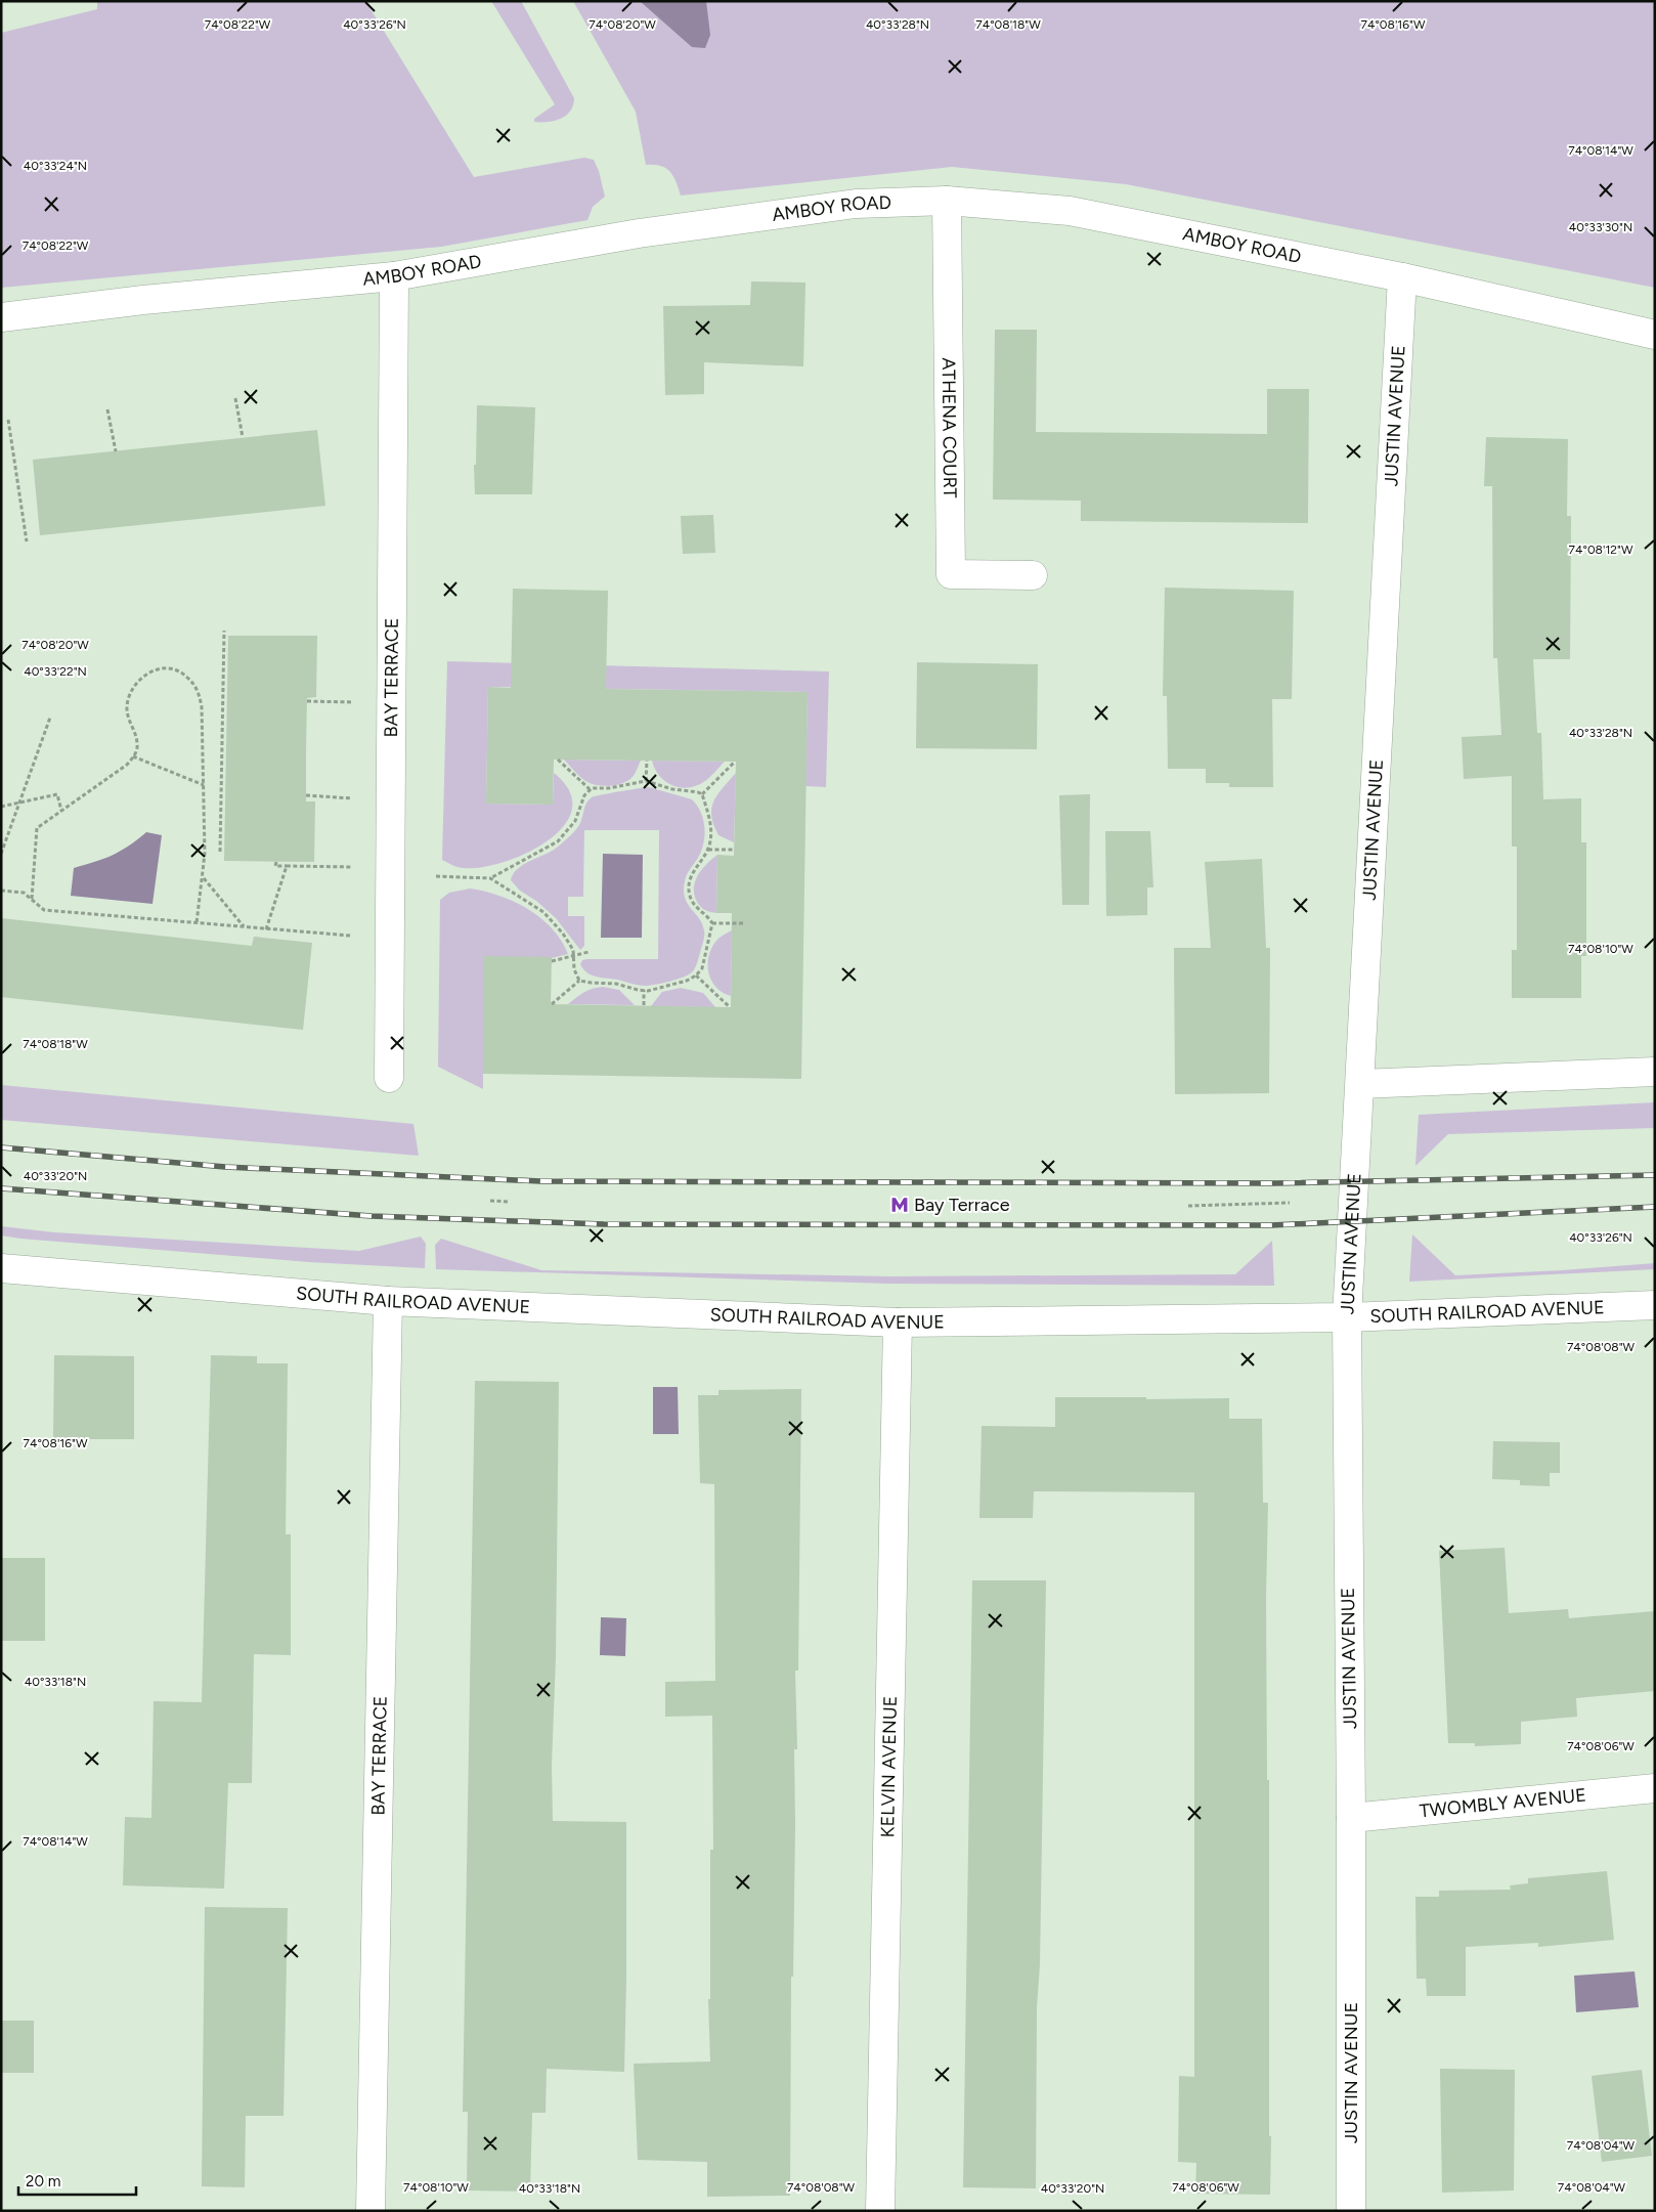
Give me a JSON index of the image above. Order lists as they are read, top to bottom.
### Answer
{
  "streets": {
    "street": [
      "AMBOY ROAD",
      "JUSTIN AVENUE",
      "ATHENA COURT",
      "BAY TERRACE",
      "SOUTH RAILROAD AVENUE",
      "KELVIN AVENUE",
      "TWOMBLY AVENUE"
    ]
  },
  "crossings": [
    ["AMBOY ROAD", "JUSTIN AVENUE"],
    ["AMBOY ROAD", "ATHENA COURT"],
    ["AMBOY ROAD", "BAY TERRACE"],
    ["JUSTIN AVENUE", "SOUTH RAILROAD AVENUE"],
    ["JUSTIN AVENUE", "TWOMBLY AVENUE"],
    ["BAY TERRACE", "SOUTH RAILROAD AVENUE"],
    ["SOUTH RAILROAD AVENUE", "KELVIN AVENUE"]
  ],
  "places": {
    "metro station": ["Bay Terrace"]
  },
  "scale_bar": "20 m",
  "coordinates": [
    "40°33'26\"N",
    "40°33'28\"N",
    "74°08'22\"W",
    "74°08'20\"W",
    "74°08'18\"W",
    "74°08'16\"W",
    "74°08'14\"W",
    "40°33'24\"N",
    "40°33'30\"N",
    "74°08'12\"W",
    "40°33'22\"N",
    "74°08'10\"W",
    "40°33'20\"N",
    "74°08'08\"W",
    "40°33'18\"N",
    "74°08'06\"W",
    "74°08'04\"W"
  ]
}
